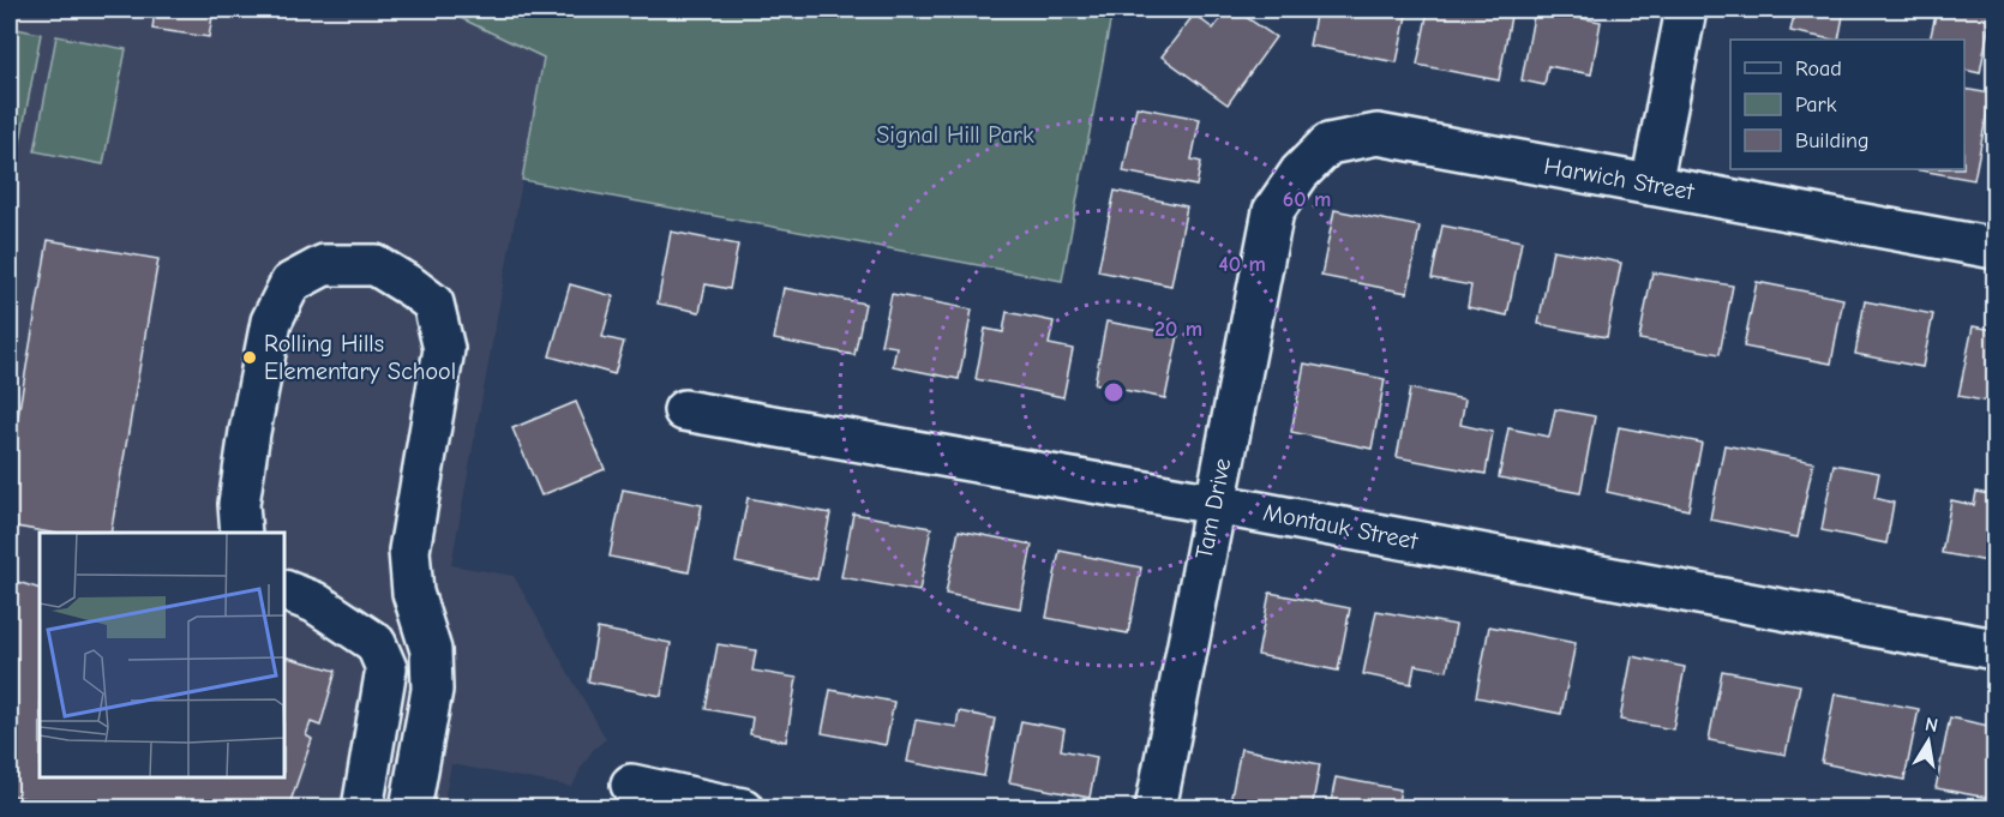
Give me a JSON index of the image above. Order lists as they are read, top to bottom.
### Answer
{
  "streets": {
    "street": ["Harwich Street", "Tam Drive", "Montauk Street"]
  },
  "crossings": [
    ["Harwich Street", "Tam Drive"],
    ["Tam Drive", "Montauk Street"]
  ],
  "parks": ["Signal Hill Park"],
  "places": ["Rolling Hills Elementary School"],
  "legend": ["Road", "Park", "Building"],
  "north": "top",
  "rings": ["60 m", "40 m", "20 m"]
}
